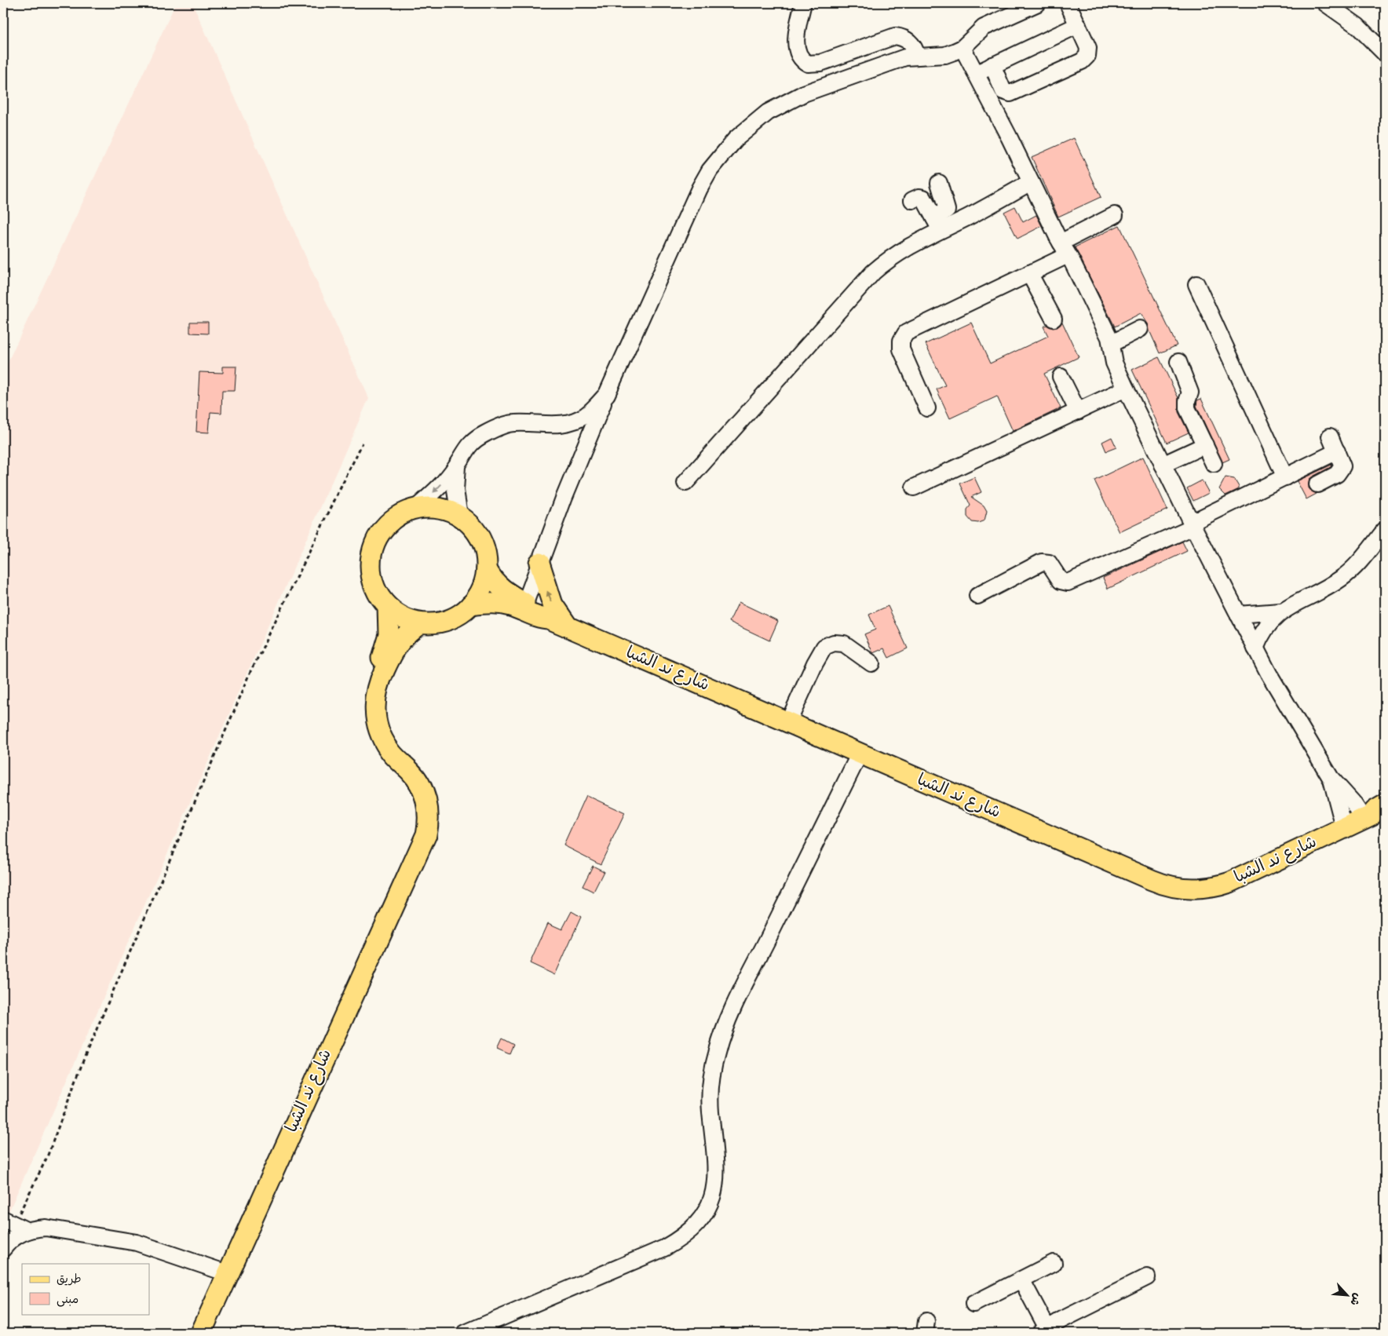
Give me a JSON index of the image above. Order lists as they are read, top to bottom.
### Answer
{
  "streets": {
    "main road": ["شارع ند الشبا"]
  },
  "legend": ["طريق", "مبنى"],
  "north": "bottom right"
}
